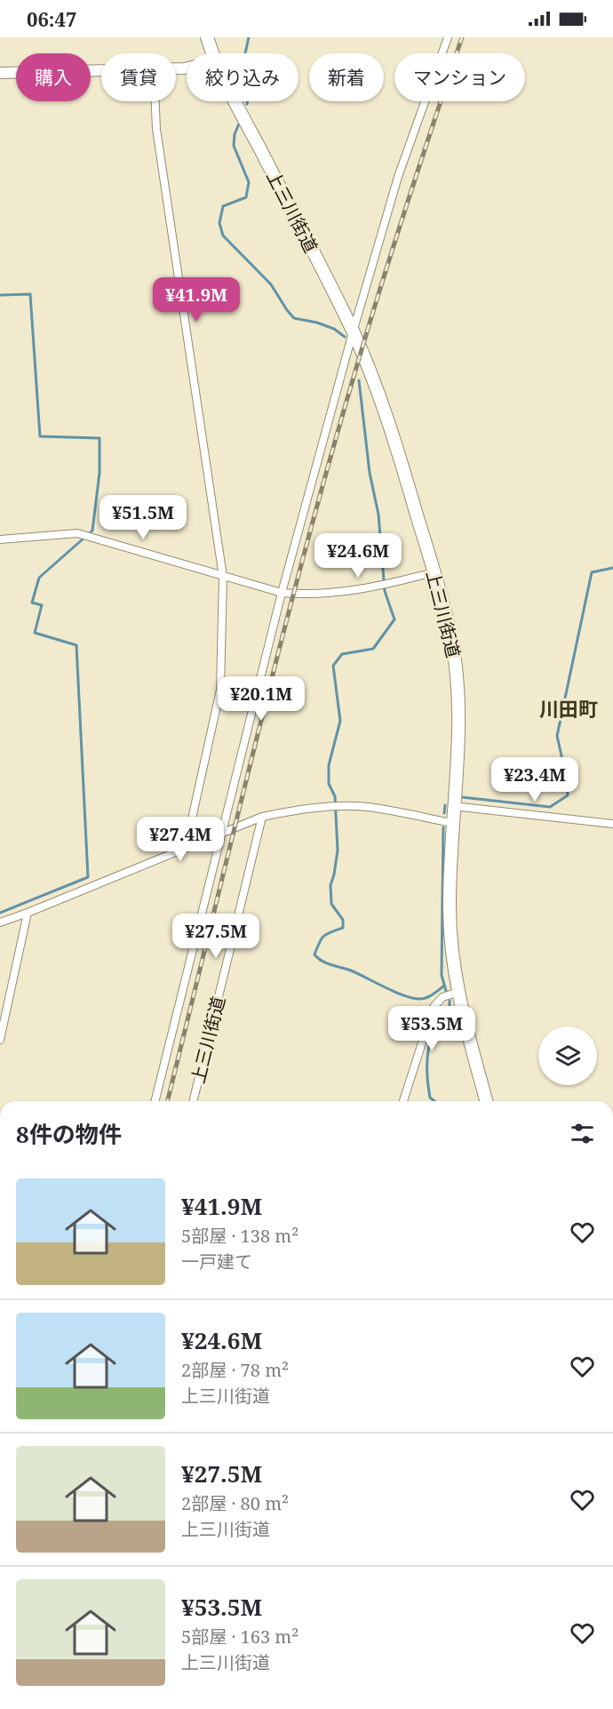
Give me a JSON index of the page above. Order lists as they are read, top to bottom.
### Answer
{
  "streets": {
    "main road": ["上三川街道"]
  },
  "districts": ["川田町"],
  "page": {
    "status": "06:47",
    "chip": [
      "購入",
      "賃貸",
      "絞り込み",
      "新着",
      "マンション"
    ],
    "price": [
      "¥41.9M",
      "¥51.5M",
      "¥24.6M",
      "¥20.1M",
      "¥23.4M",
      "¥27.4M",
      "¥27.5M",
      "¥53.5M"
    ],
    "heading": "8件の物件",
    "list": [
      {
        "name": "¥41.9M",
        "note": "5部屋 · 138 m² · 一戸建て"
      },
      {
        "name": "¥24.6M",
        "note": "2部屋 · 78 m² · 上三川街道"
      },
      {
        "name": "¥27.5M",
        "note": "2部屋 · 80 m² · 上三川街道"
      },
      {
        "name": "¥53.5M",
        "note": "5部屋 · 163 m² · 上三川街道"
      }
    ]
  }
}
